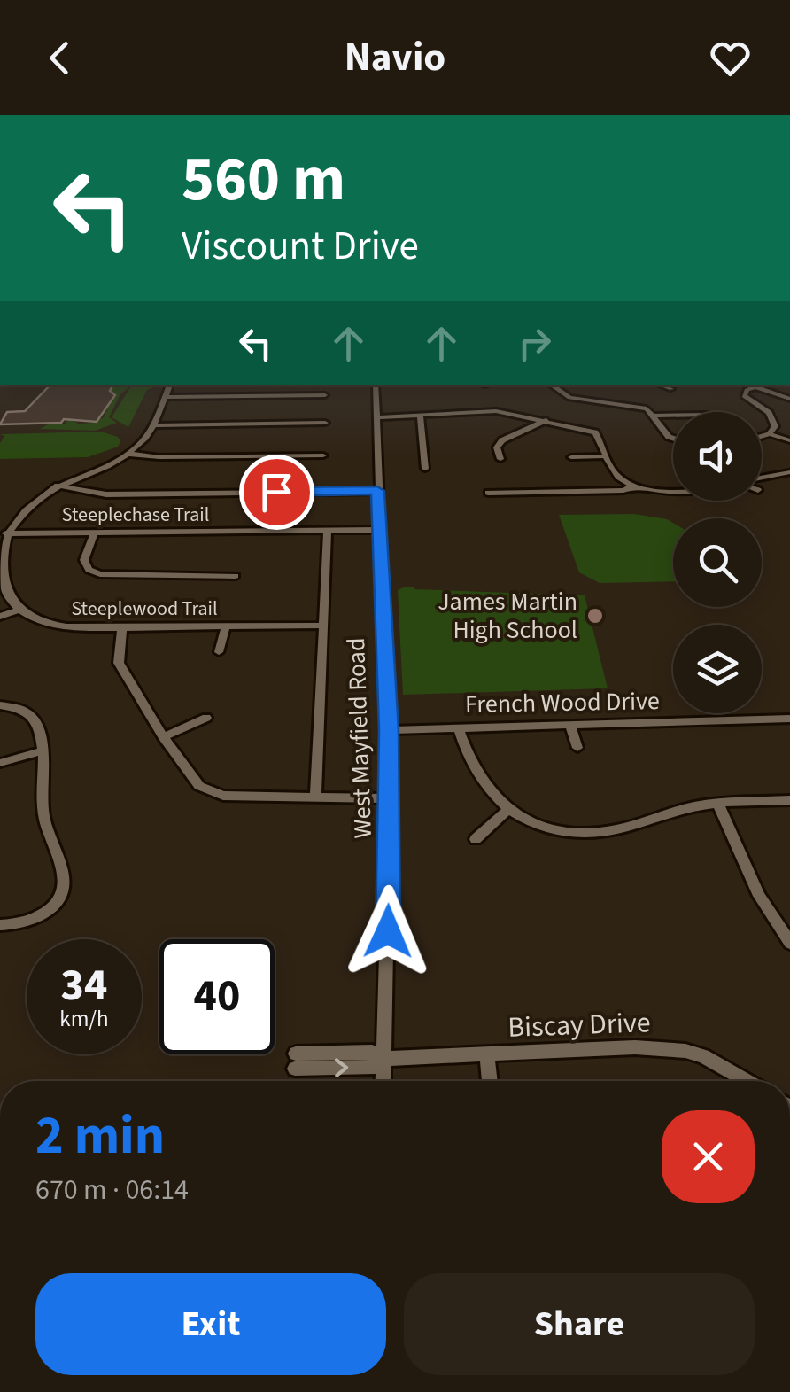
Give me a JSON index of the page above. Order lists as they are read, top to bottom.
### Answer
{
  "streets": {
    "street": [
      "Steeplechase Trail",
      "Steeplewood Trail",
      "French Wood Drive",
      "West Mayfield Road",
      "Biscay Drive"
    ]
  },
  "crossings": [
    ["Steeplechase Trail", "West Mayfield Road"],
    ["French Wood Drive", "West Mayfield Road"],
    ["West Mayfield Road", "Biscay Drive"]
  ],
  "places": ["James Martin High School"],
  "page": {
    "header": "Navio",
    "turn": ["560 m", "Viscount Drive"],
    "speed": "34 km/h",
    "limit": "40",
    "heading": ["2 min", "670 m · 06:14"],
    "buttons": ["Exit", "Share"]
  }
}
